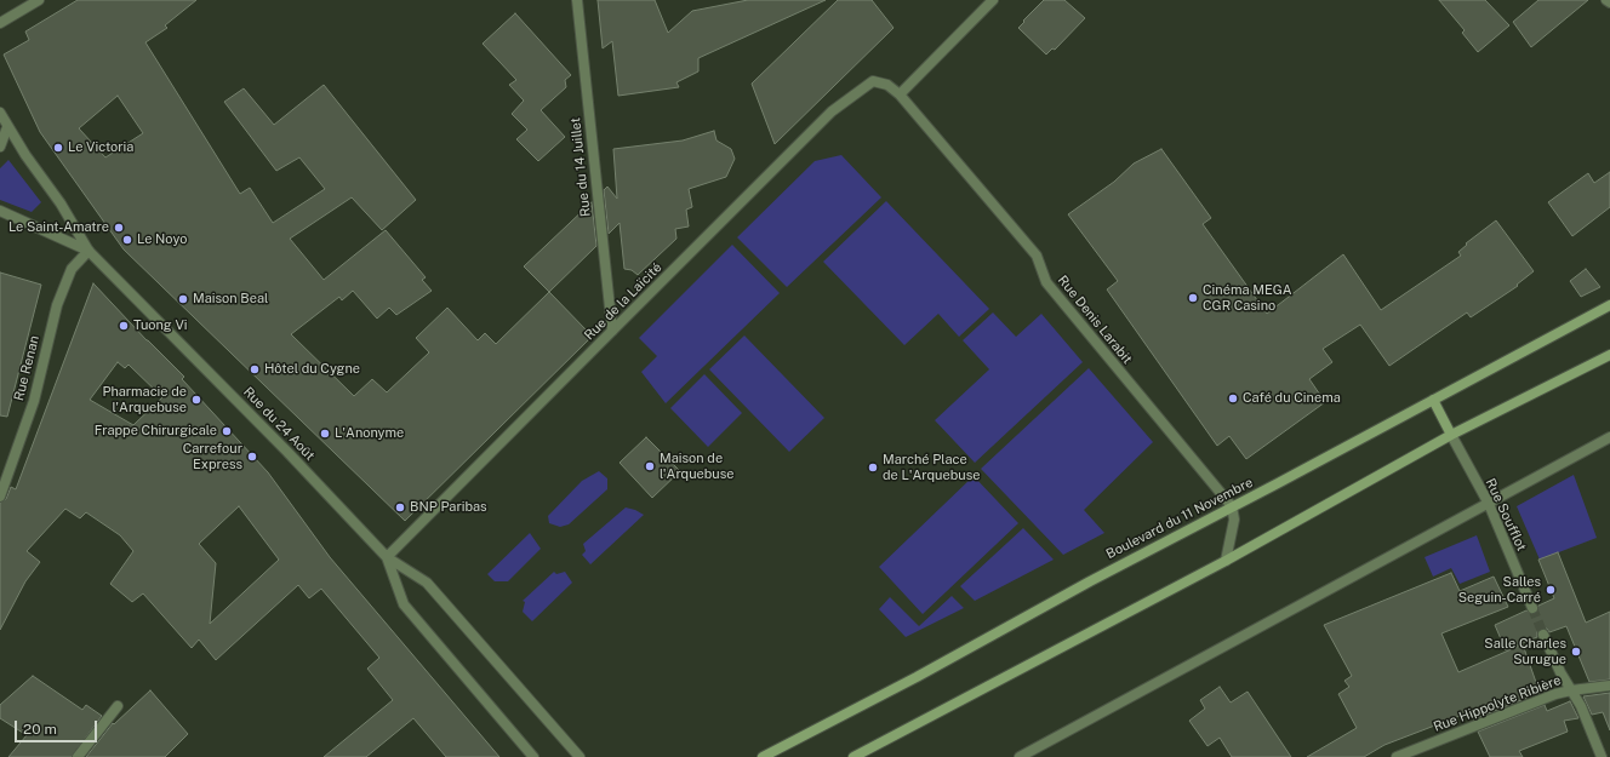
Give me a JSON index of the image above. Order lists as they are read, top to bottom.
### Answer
{
  "streets": {
    "main road": ["Boulevard du 11 Novembre"],
    "street": [
      "Rue du 14 Juillet",
      "Rue de la Laïcité",
      "Rue Denis Larabit",
      "Rue Renan",
      "Rue du 24 Août",
      "Rue Soufflot",
      "Rue Hippolyte Ribière"
    ]
  },
  "crossings": [
    ["Rue du 14 Juillet", "Rue de la Laïcité"],
    ["Rue de la Laïcité", "Rue Denis Larabit"],
    ["Rue de la Laïcité", "Rue du 24 Août"],
    ["Rue Denis Larabit", "Boulevard du 11 Novembre"],
    ["Rue Renan", "Rue du 24 Août"]
  ],
  "places": [
    "Le Victoria",
    "Le Saint-Amatre",
    "Le Noyo",
    "Cinéma MEGA CGR Casino",
    "Maison Beal",
    "Tuong Vi",
    "Hôtel du Cygne",
    "Café du Cinema",
    "Pharmacie de l'Arquebuse",
    "Frappe Chirurgicale",
    "L'Anonyme",
    "Carrefour Express",
    "Maison de l'Arquebuse",
    "Marché Place de L'Arquebuse",
    "BNP Paribas",
    "Salles Seguin-Carré",
    "Salle Charles Surugue"
  ],
  "scale_bar": "20 m"
}
